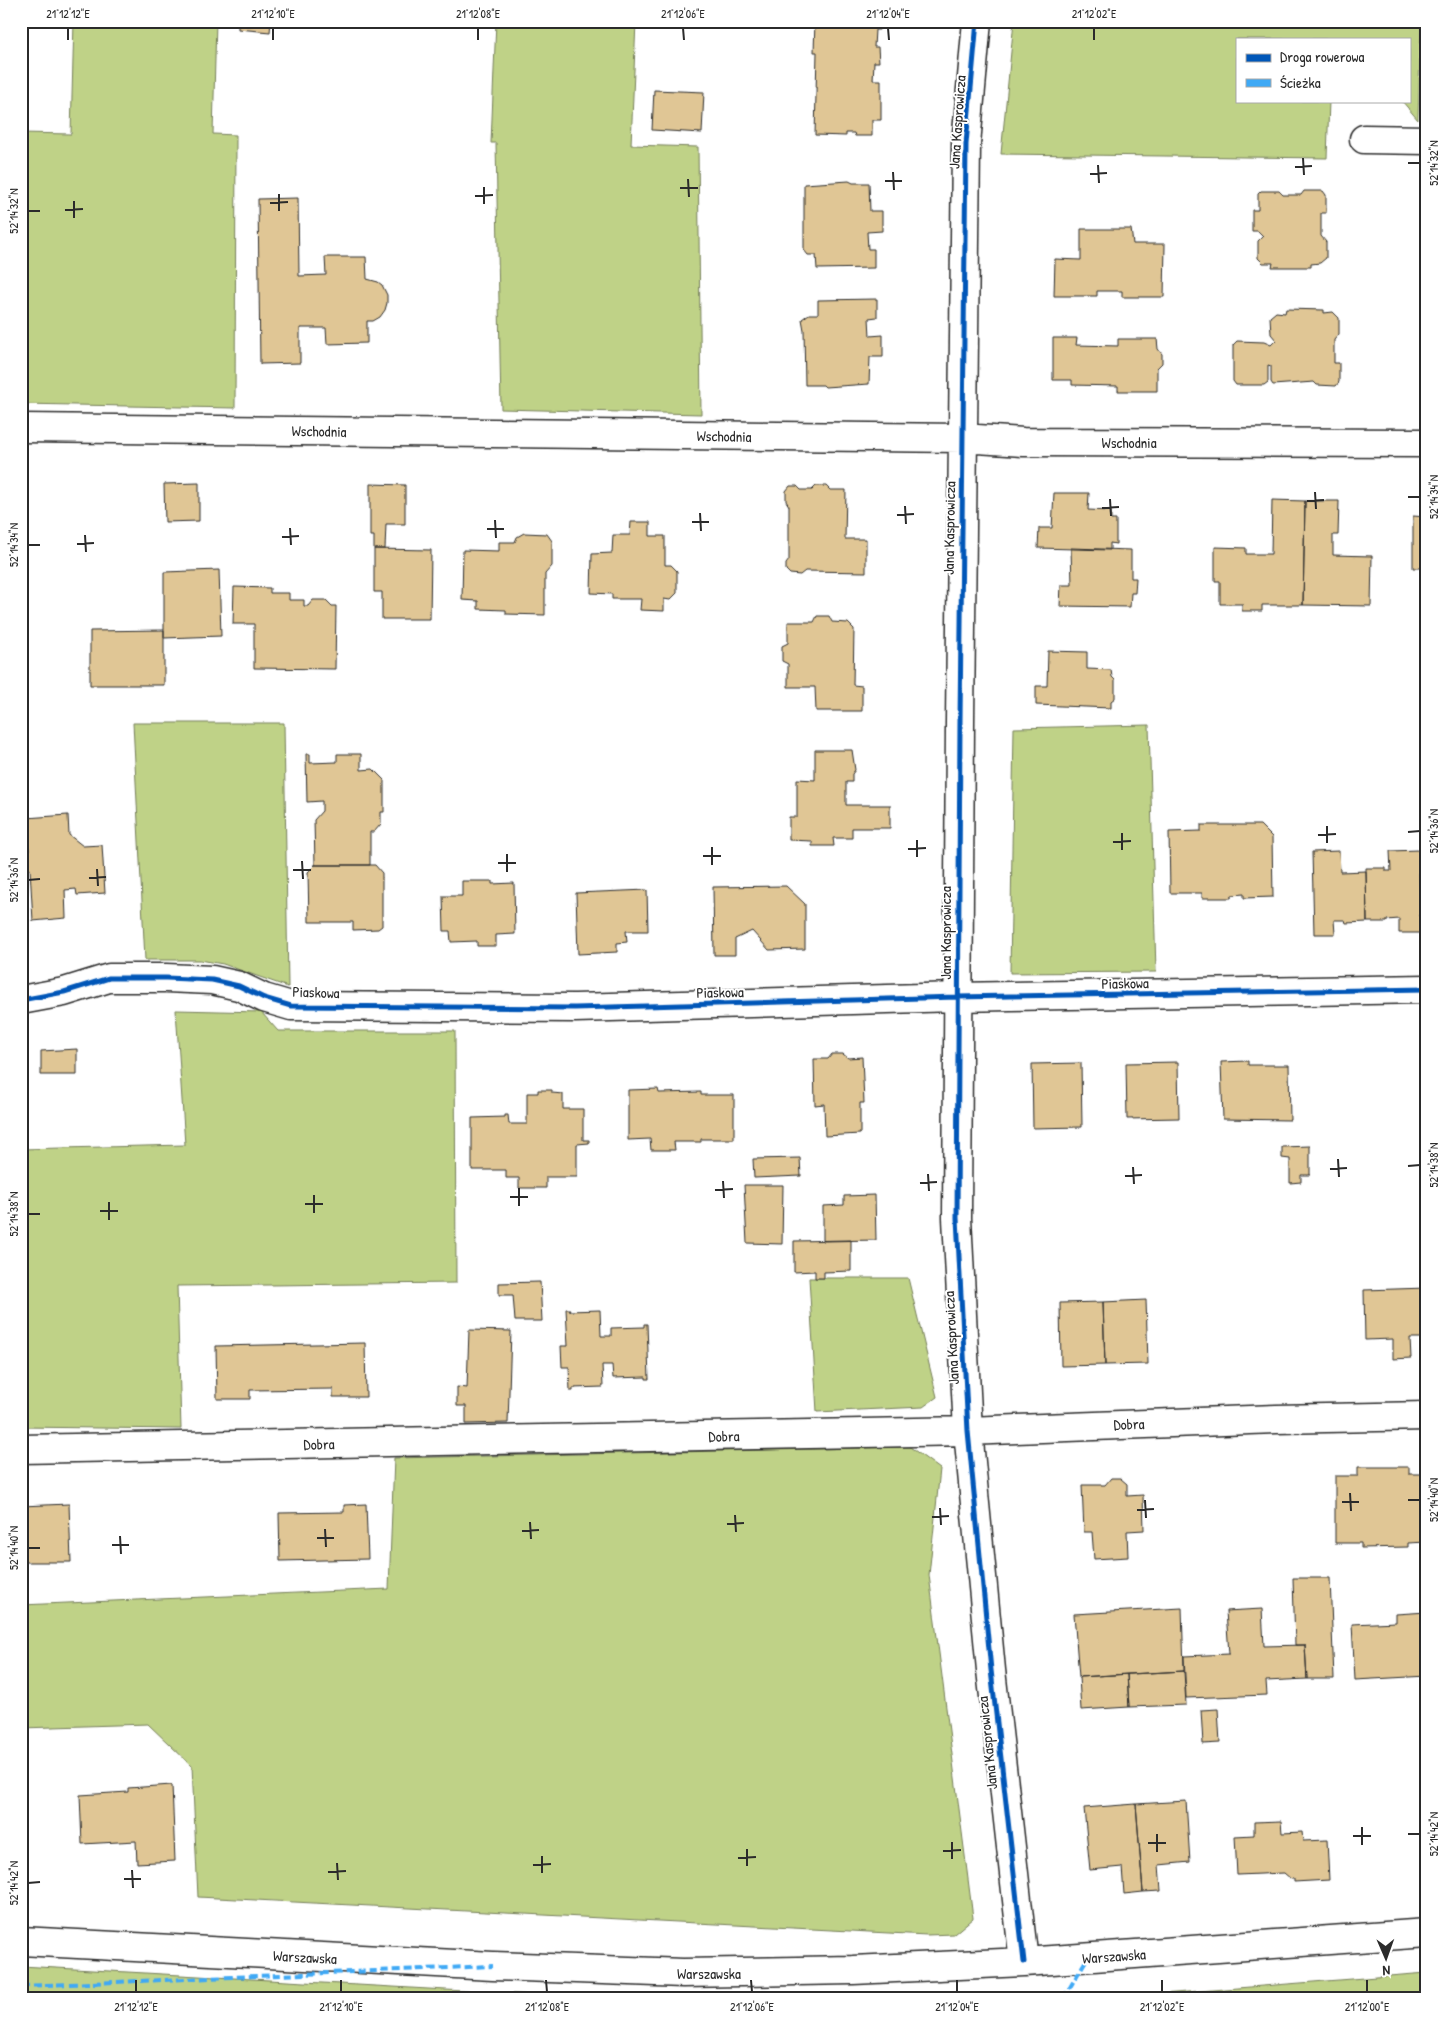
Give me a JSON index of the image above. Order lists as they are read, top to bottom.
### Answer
{
  "streets": {
    "street": [
      "Jana Kasprowicza",
      "Wschodnia",
      "Piaskowa",
      "Dobra",
      "Warszawska"
    ]
  },
  "crossings": [
    ["Jana Kasprowicza", "Wschodnia"],
    ["Jana Kasprowicza", "Piaskowa"],
    ["Jana Kasprowicza", "Dobra"],
    ["Jana Kasprowicza", "Warszawska"]
  ],
  "legend": ["Droga rowerowa", "Ścieżka"],
  "north": "bottom",
  "coordinates": [
    "21°12'12\"E",
    "21°12'10\"E",
    "21°12'08\"E",
    "21°12'06\"E",
    "21°12'04\"E",
    "21°12'02\"E",
    "52°14'32\"N",
    "52°14'34\"N",
    "52°14'36\"N",
    "52°14'38\"N",
    "52°14'40\"N",
    "52°14'42\"N",
    "21°12'00\"E"
  ]
}
